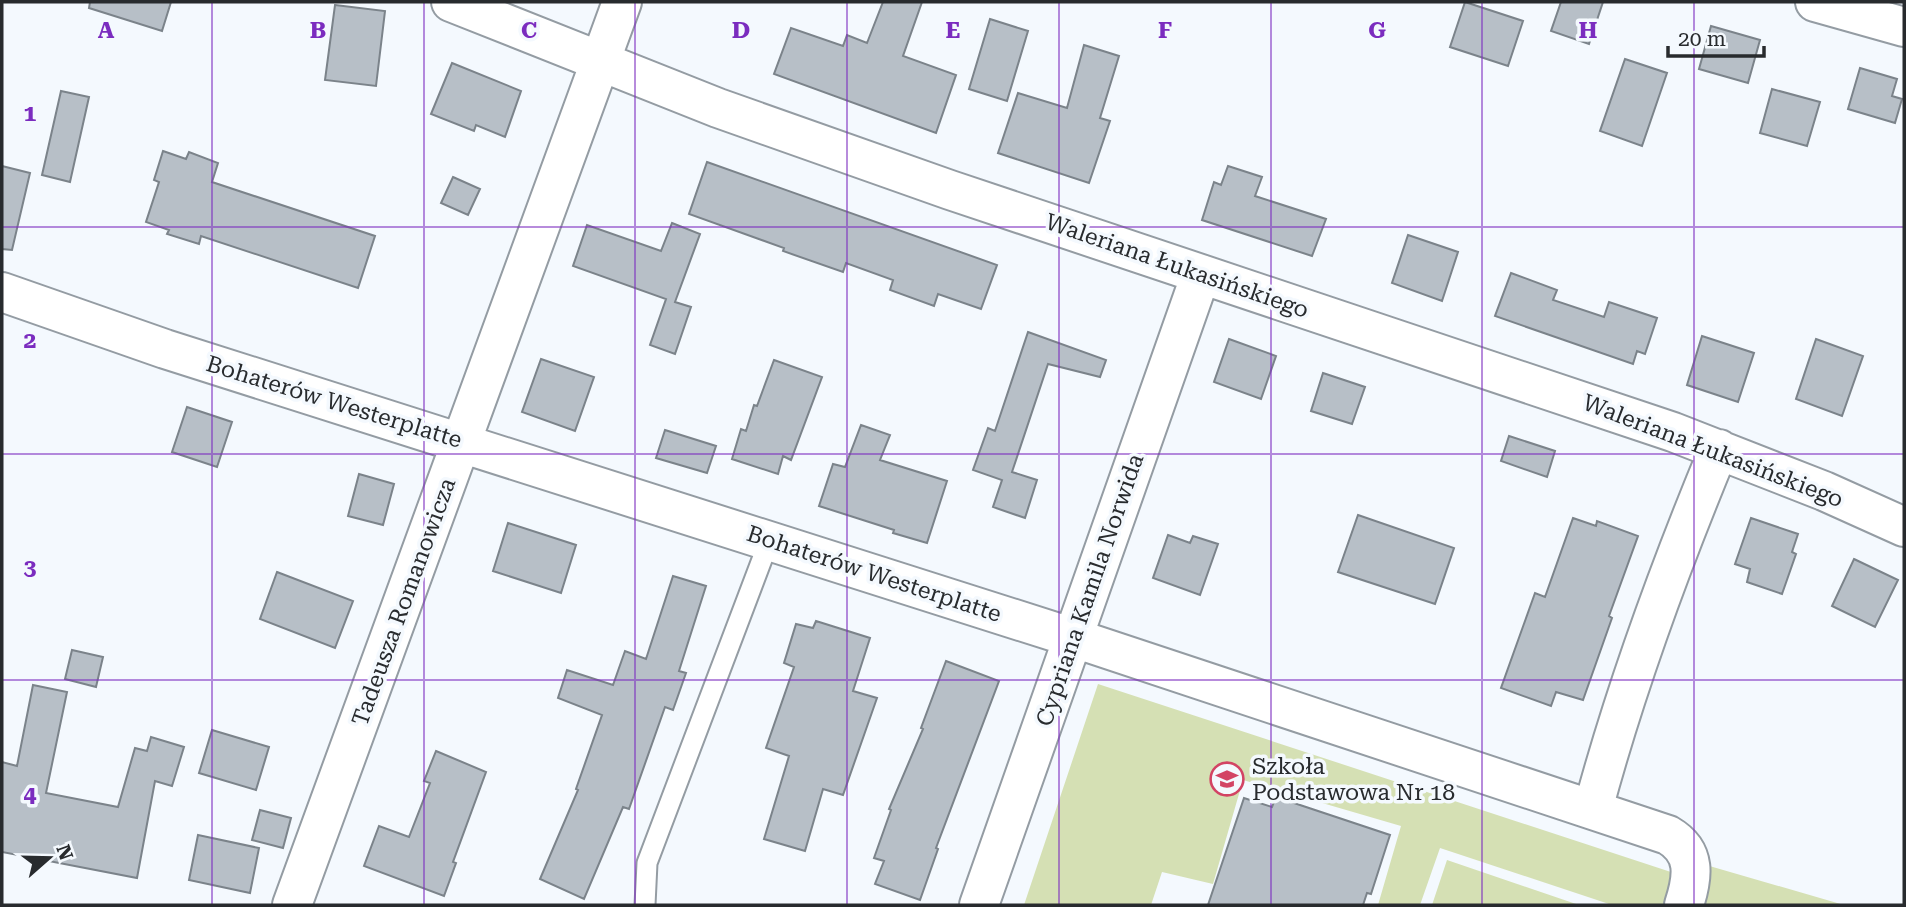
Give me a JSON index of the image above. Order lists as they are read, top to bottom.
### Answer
{
  "streets": {
    "street": [
      "Waleriana Łukasińskiego",
      "Bohaterów Westerplatte",
      "Cypriana Kamila Norwida",
      "Tadeusza Romanowicza"
    ]
  },
  "crossings": [
    ["Waleriana Łukasińskiego", "Cypriana Kamila Norwida"],
    ["Waleriana Łukasińskiego", "Tadeusza Romanowicza"],
    ["Bohaterów Westerplatte", "Cypriana Kamila Norwida"],
    ["Bohaterów Westerplatte", "Tadeusza Romanowicza"]
  ],
  "places": {
    "school or university": ["Szkoła Podstawowa Nr 18"]
  },
  "scale_bar": "20 m",
  "north": "right",
  "grid": {
    "columns": [
      "A",
      "B",
      "C",
      "D",
      "E",
      "F",
      "G",
      "H"
    ],
    "rows": [
      "1",
      "2",
      "3",
      "4"
    ]
  }
}
